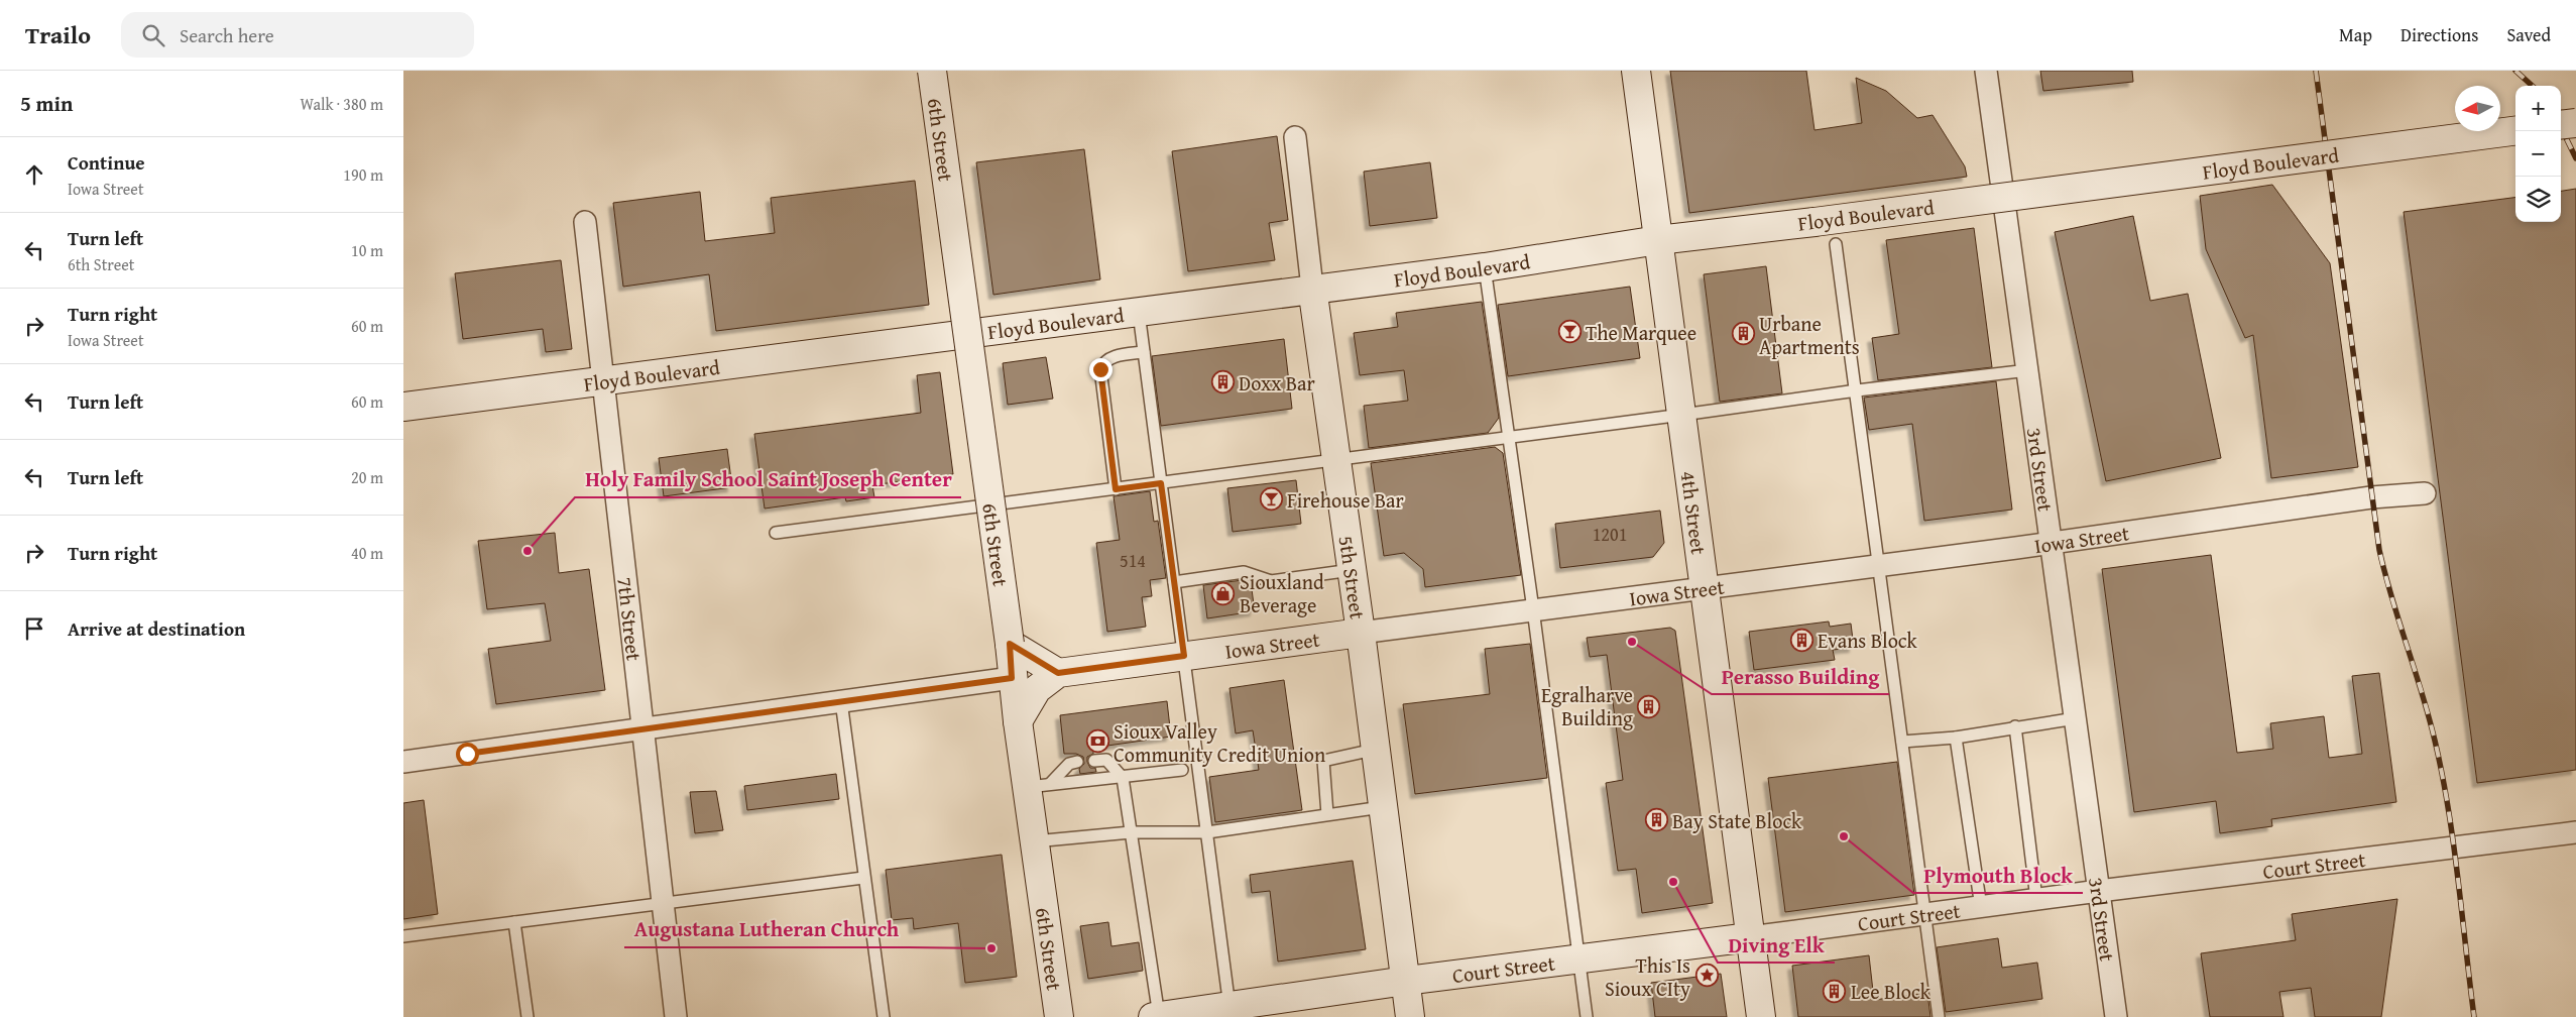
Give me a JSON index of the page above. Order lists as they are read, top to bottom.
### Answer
{
  "streets": {
    "main road": [
      "6th Street",
      "Floyd Boulevard",
      "4th Street",
      "Iowa Street",
      "5th Street",
      "Court Street"
    ],
    "street": ["3rd Street", "7th Street"]
  },
  "crossings": [
    ["6th Street", "Iowa Street"],
    ["Floyd Boulevard", "4th Street"],
    ["Floyd Boulevard", "5th Street"],
    ["Floyd Boulevard", "7th Street"],
    ["3rd Street", "Iowa Street"],
    ["3rd Street", "Court Street"],
    ["4th Street", "Iowa Street"],
    ["4th Street", "Court Street"],
    ["Iowa Street", "5th Street"],
    ["5th Street", "Court Street"]
  ],
  "places": {
    "bar": ["The Marquee", "Firehouse Bar"],
    "building": [
      "Urbane Apartments",
      "Doxx Bar",
      "Evans Block",
      "Egralharve Building",
      "Bay State Block",
      "Lee Block"
    ],
    "other": [
      "Holy Family School Saint Joseph Center",
      "Perasso Building",
      "Plymouth Block",
      "Diving Elk",
      "Augustana Lutheran Church"
    ],
    "shop": ["Siouxland Beverage"],
    "bank": ["Sioux Valley Community Credit Union"],
    "place": ["This Is Sioux CIty"]
  },
  "house_numbers": ["1201", "514"],
  "north": "left",
  "page": {
    "header": "Trailo",
    "search": "Search here",
    "nav": ["Map", "Directions", "Saved"],
    "heading": ["5 min", "Walk · 380 m"],
    "map_buttons": ["+", "−"],
    "list": [
      ["Continue", "Iowa Street", "190 m"],
      ["Turn left", "6th Street", "10 m"],
      ["Turn right", "Iowa Street", "60 m"],
      ["Turn left", "60 m"],
      ["Turn left", "20 m"],
      ["Turn right", "40 m"],
      "Arrive at destination"
    ]
  }
}
